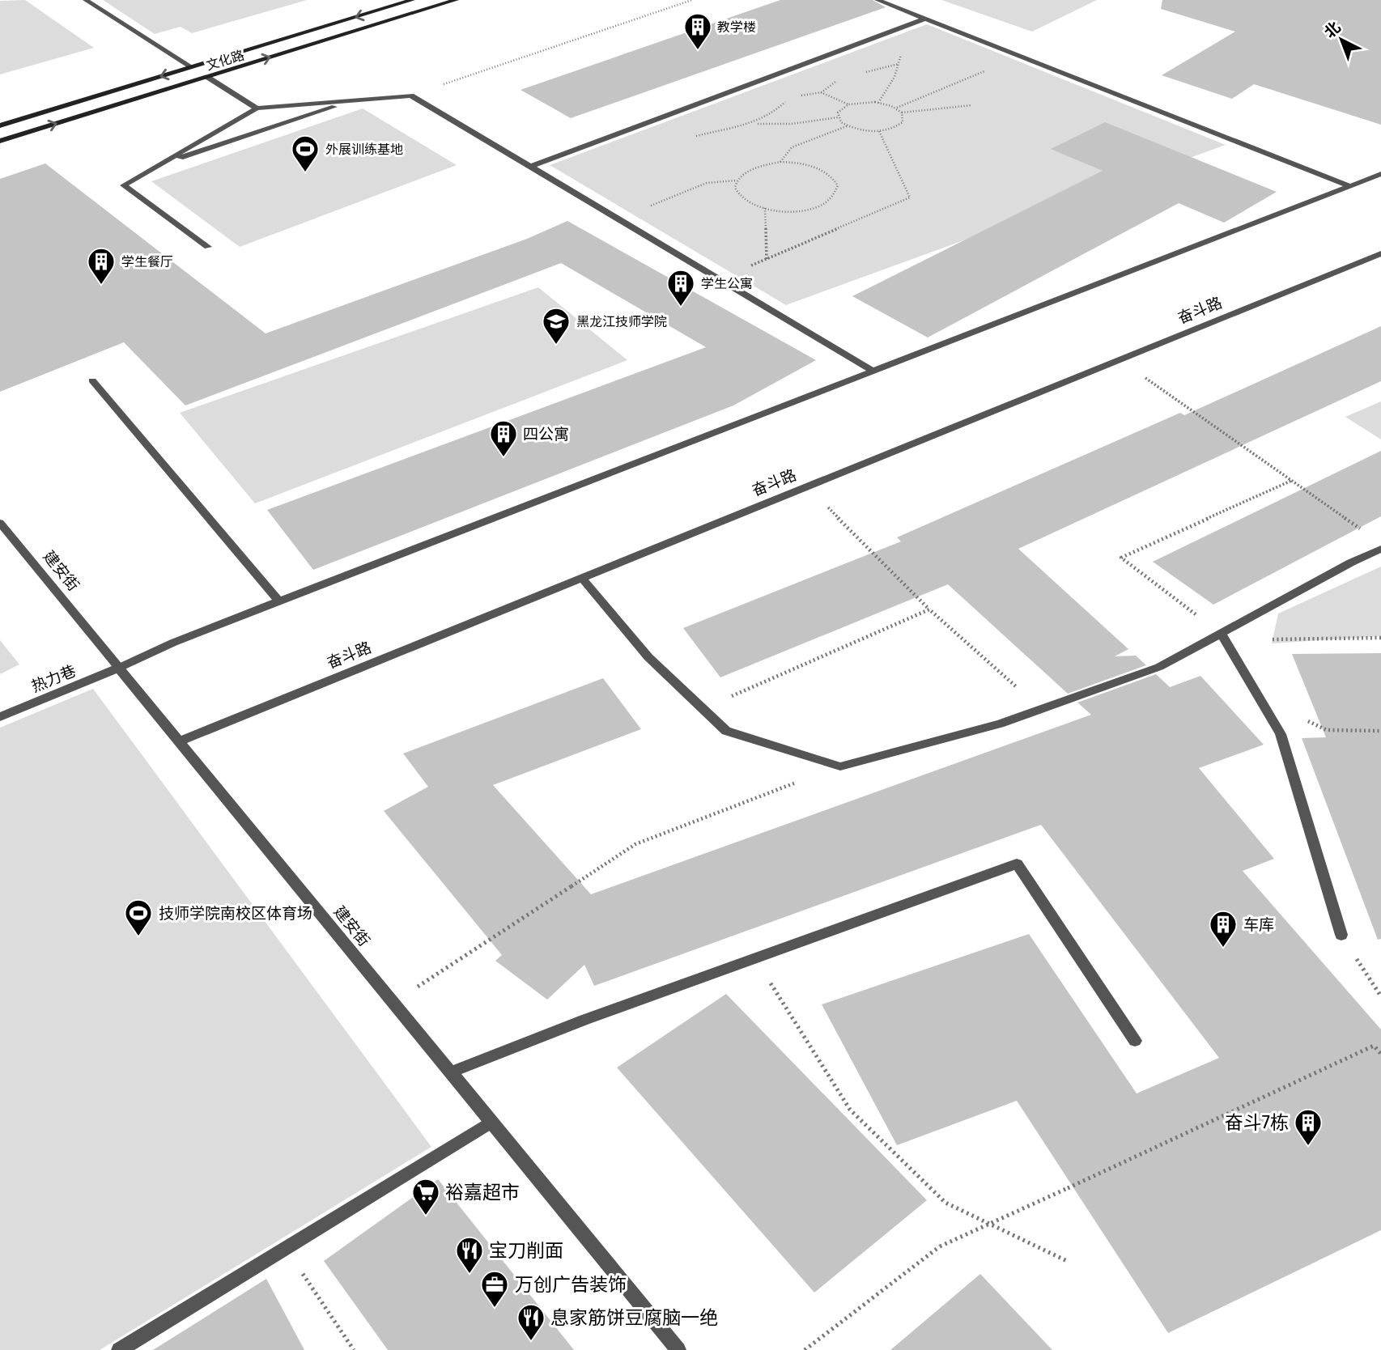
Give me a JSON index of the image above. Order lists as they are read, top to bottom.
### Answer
{
  "streets": {
    "main road": ["文化路"],
    "street": ["奋斗路", "建安街", "热力巷"]
  },
  "crossings": [
    ["奋斗路", "建安街"],
    ["建安街", "热力巷"]
  ],
  "places": {
    "building": [
      "教学楼",
      "学生餐厅",
      "学生公寓",
      "四公寓",
      "车库",
      "奋斗7栋"
    ],
    "sports": ["外展训练基地", "技师学院南校区体育场"],
    "school or university": ["黑龙江技师学院"],
    "supermarket": ["裕嘉超市"],
    "restaurant": ["宝刀削面", "息家筋饼豆腐脑一绝"],
    "office": ["万创广告装饰"]
  },
  "north": "top left"
}
